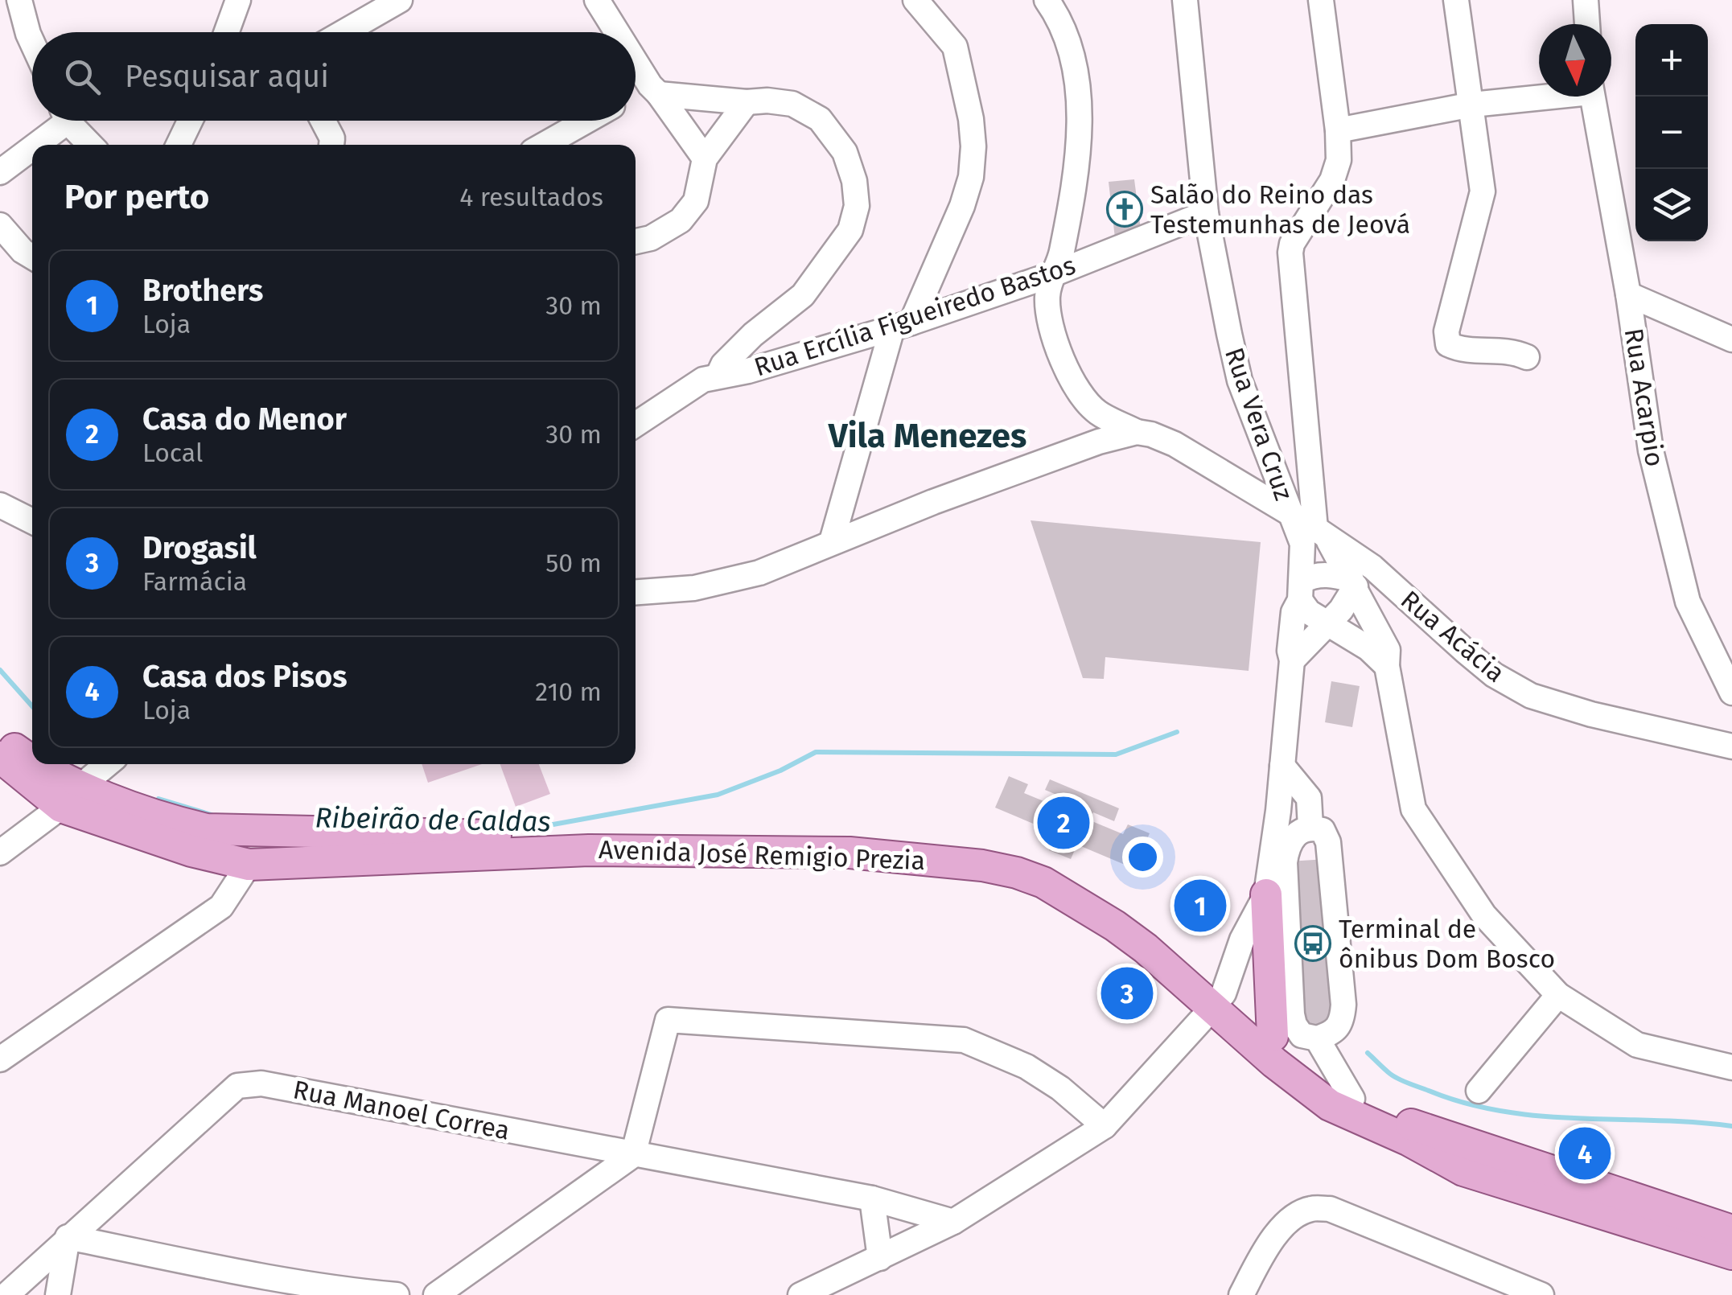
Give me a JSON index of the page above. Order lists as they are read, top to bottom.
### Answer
{
  "streets": {
    "main road": ["Avenida José Remigio Prezia"],
    "street": [
      "Rua Ercília Figueiredo Bastos",
      "Rua Acarpio",
      "Rua Vera Cruz",
      "Rua Acácia",
      "Rua Manoel Correa"
    ]
  },
  "crossings": [
    ["Rua Ercília Figueiredo Bastos", "Rua Vera Cruz"],
    ["Rua Ercília Figueiredo Bastos", "Rua Acácia"],
    ["Rua Vera Cruz", "Rua Acácia"]
  ],
  "districts": ["Vila Menezes"],
  "water": ["Ribeirão de Caldas"],
  "places": {
    "church": ["Salão do Reino das Testemunhas de Jeová"],
    "bus stop": ["Terminal de ônibus Dom Bosco"]
  },
  "north": "bottom",
  "page": {
    "map_buttons": ["+", "−"],
    "search": "Pesquisar aqui",
    "heading": ["Por perto", "4 resultados"],
    "list": [
      {
        "mark": "1",
        "name": "Brothers",
        "note": "Loja",
        "value": "30 m"
      },
      {
        "mark": "2",
        "name": "Casa do Menor",
        "note": "Local",
        "value": "30 m"
      },
      {
        "mark": "3",
        "name": "Drogasil",
        "note": "Farmácia",
        "value": "50 m"
      },
      {
        "mark": "4",
        "name": "Casa dos Pisos",
        "note": "Loja",
        "value": "210 m"
      }
    ],
    "pins": [
      "2",
      "1",
      "3",
      "4"
    ]
  }
}
